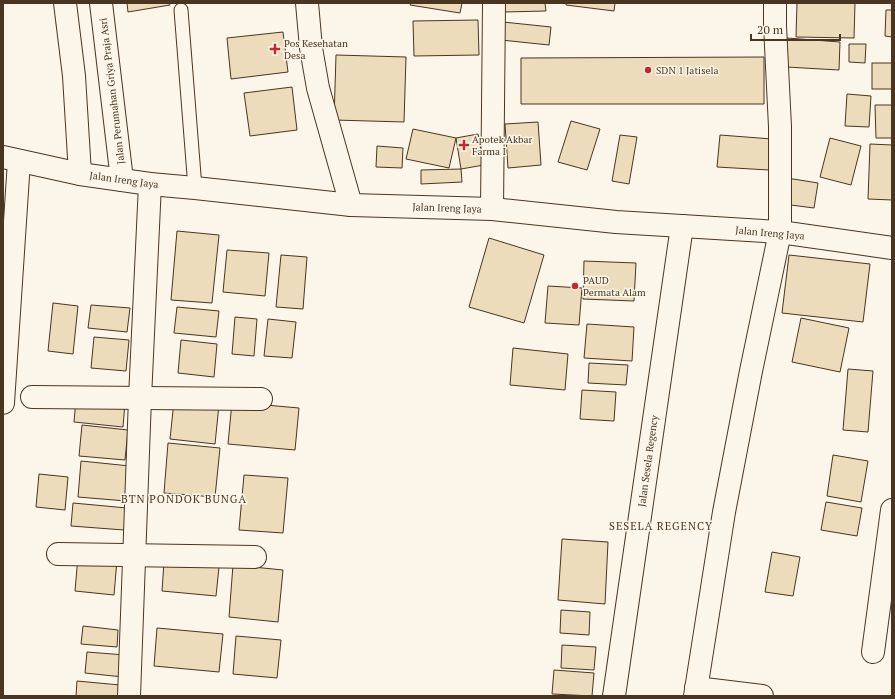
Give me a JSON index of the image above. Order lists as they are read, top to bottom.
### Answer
{
  "streets": {
    "street": ["Jalan Perumahan Griya Praja Asri", "Jalan Ireng Jaya", "Jalan Sesela Regency"]
  },
  "crossings": [
    ["Jalan Perumahan Griya Praja Asri", "Jalan Ireng Jaya"],
    ["Jalan Ireng Jaya", "Jalan Sesela Regency"]
  ],
  "districts": ["BTN PONDOK BUNGA", "SESELA REGENCY"],
  "places": {
    "health": ["Pos Kesehatan Desa", "Apotek Akbar Farma I"],
    "other": ["SDN 1 Jatisela", "PAUD Permata Alam"]
  },
  "scale_bar": "20 m"
}
